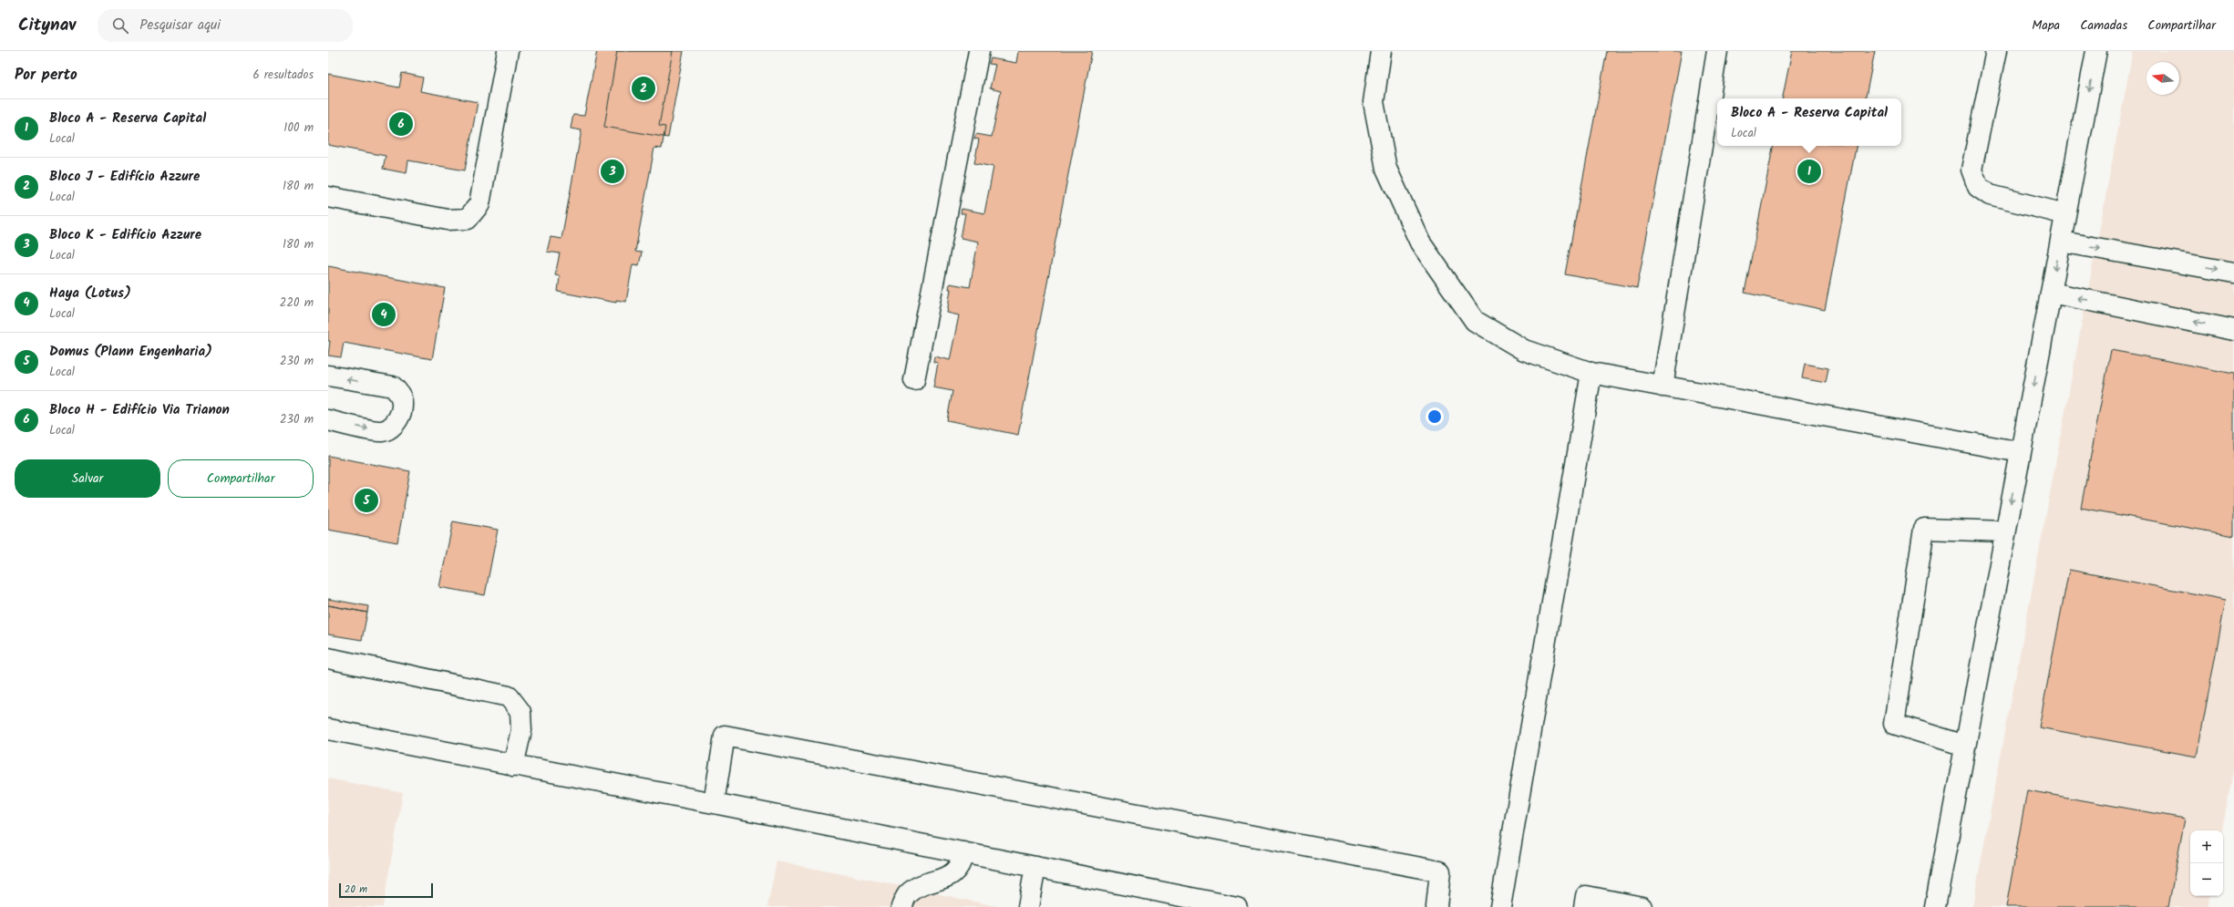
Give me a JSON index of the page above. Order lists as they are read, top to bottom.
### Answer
{
  "scale_bar": "20 m",
  "north": "left",
  "page": {
    "header": "Citynav",
    "search": "Pesquisar aqui",
    "nav": ["Mapa", "Camadas", "Compartilhar"],
    "heading": ["Por perto", "6 resultados"],
    "pins": [
      "2",
      "6",
      "1",
      "3",
      "4",
      "5"
    ],
    "list": [
      {
        "mark": "1",
        "name": "Bloco A - Reserva Capital",
        "note": "Local",
        "value": "100 m"
      },
      {
        "mark": "2",
        "name": "Bloco J - Edifício Azzure",
        "note": "Local",
        "value": "180 m"
      },
      {
        "mark": "3",
        "name": "Bloco K - Edifício Azzure",
        "note": "Local",
        "value": "180 m"
      },
      {
        "mark": "4",
        "name": "Haya (Lotus)",
        "note": "Local",
        "value": "220 m"
      },
      {
        "mark": "5",
        "name": "Domus (Plann Engenharia)",
        "note": "Local",
        "value": "230 m"
      },
      {
        "mark": "6",
        "name": "Bloco H - Edifício Via Trianon",
        "note": "Local",
        "value": "230 m"
      }
    ],
    "popup": ["Bloco A - Reserva Capital", "Local"],
    "buttons": ["Salvar", "Compartilhar"],
    "map_buttons": ["+", "−"],
    "scale": "20 m"
  }
}
